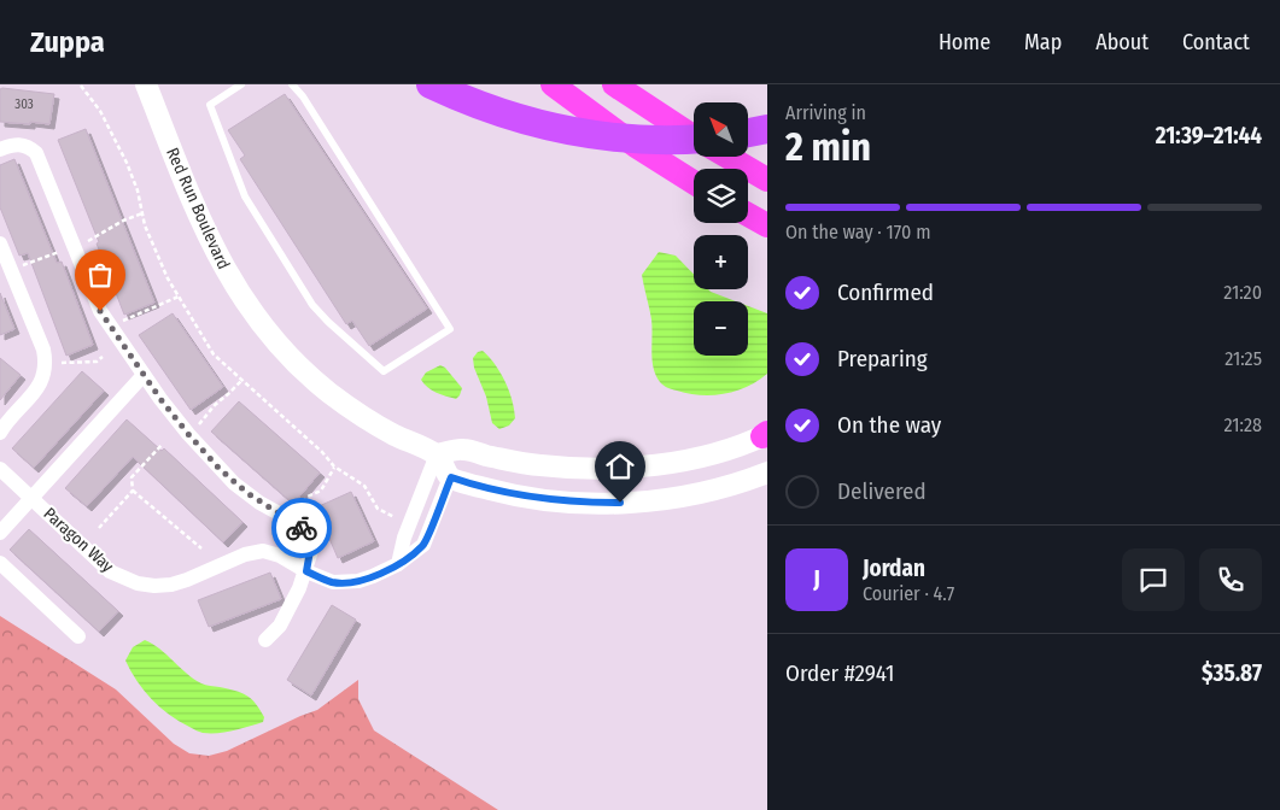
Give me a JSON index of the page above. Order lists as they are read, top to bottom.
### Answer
{
  "streets": {
    "main road": ["Red Run Boulevard"],
    "street": ["Paragon Way"]
  },
  "house_numbers": ["303"],
  "north": "top left",
  "page": {
    "header": "Zuppa",
    "nav": [
      "Home",
      "Map",
      "About",
      "Contact"
    ],
    "heading": ["2 min", "Arriving in", "21:39–21:44"],
    "panel": [
      "Jordan",
      "Courier · 4.7",
      "Order #2941",
      "$35.87"
    ],
    "map_buttons": ["+", "−"],
    "bar": "On the way · 170 m",
    "list": [
      ["Confirmed", "21:20"],
      ["Preparing", "21:25"],
      ["On the way", "21:28"],
      "Delivered"
    ],
    "round": "J"
  }
}
